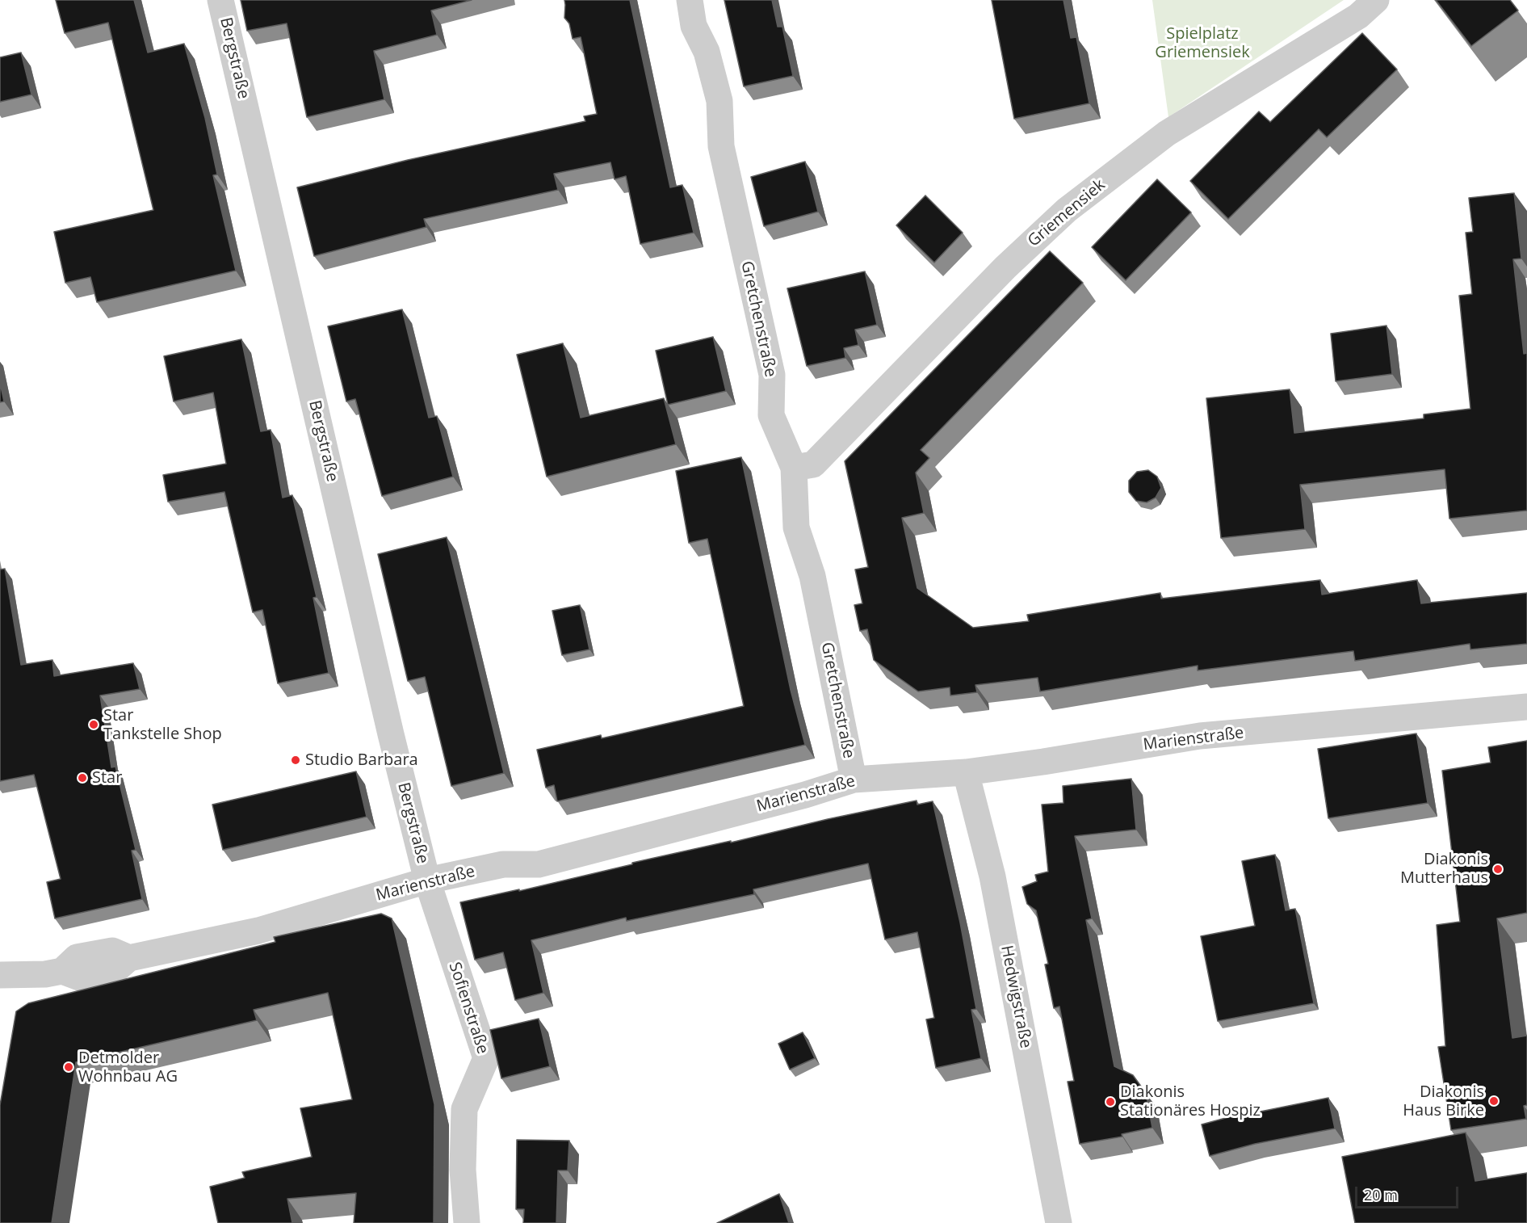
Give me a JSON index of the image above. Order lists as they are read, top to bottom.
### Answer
{
  "streets": {
    "street": [
      "Bergstraße",
      "Griemensiek",
      "Gretchenstraße",
      "Marienstraße",
      "Hedwigstraße",
      "Sofienstraße"
    ]
  },
  "crossings": [
    ["Bergstraße", "Marienstraße"],
    ["Bergstraße", "Sofienstraße"],
    ["Griemensiek", "Gretchenstraße"],
    ["Gretchenstraße", "Marienstraße"],
    ["Marienstraße", "Hedwigstraße"],
    ["Marienstraße", "Sofienstraße"]
  ],
  "parks": ["Spielplatz Griemensiek"],
  "places": [
    "Star Tankstelle Shop",
    "Studio Barbara",
    "Star",
    "Diakonis Mutterhaus",
    "Detmolder Wohnbau AG",
    "Diakonis Haus Birke",
    "Diakonis Stationäres Hospiz"
  ],
  "scale_bar": "20 m"
}
